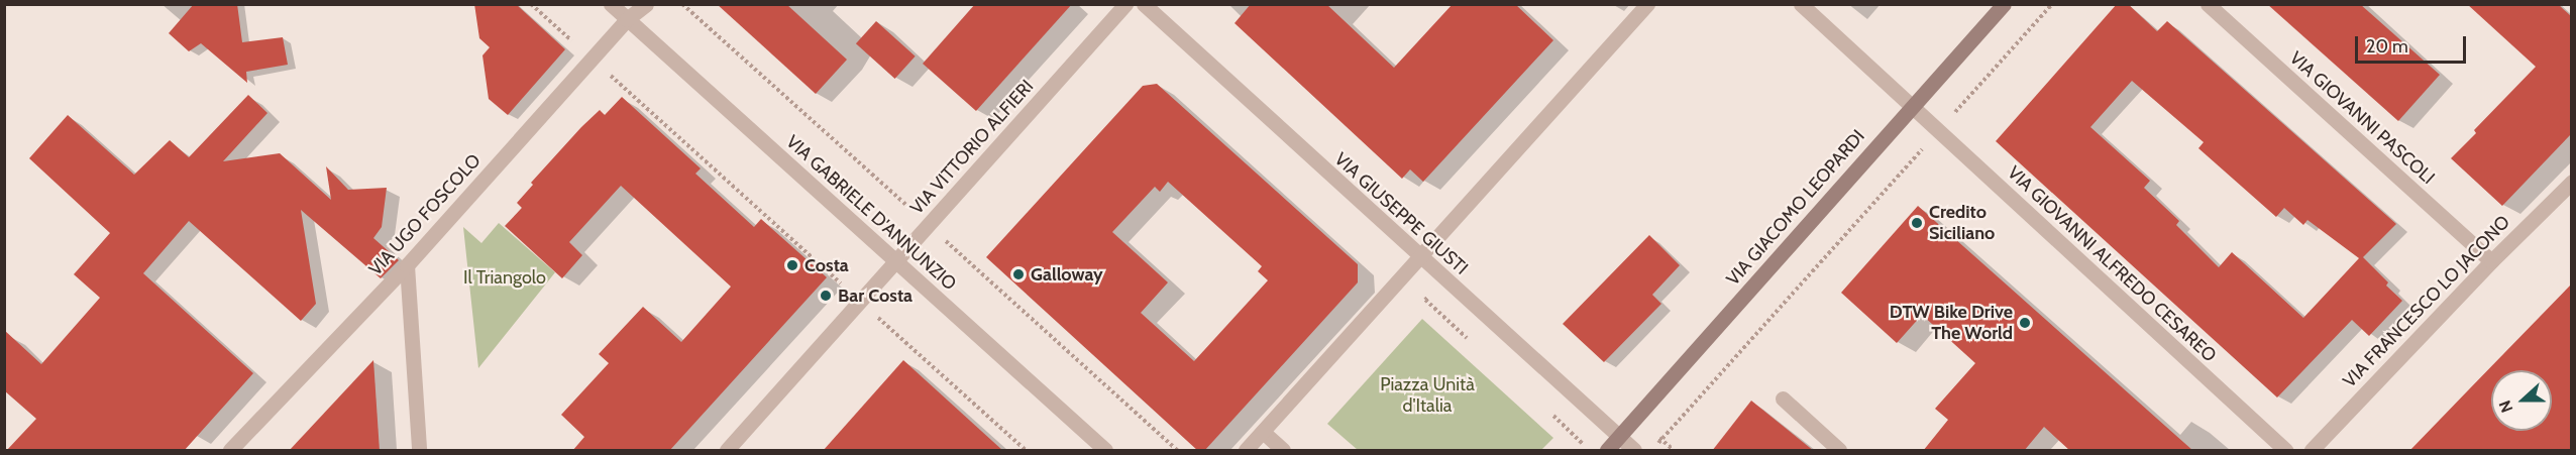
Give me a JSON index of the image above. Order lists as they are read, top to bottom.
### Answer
{
  "streets": {
    "street": [
      "VIA GIOVANNI PASCOLI",
      "VIA VITTORIO ALFIERI",
      "VIA GIACOMO LEOPARDI",
      "VIA GABRIELE D'ANNUNZIO",
      "VIA GIUSEPPE GIUSTI",
      "VIA UGO FOSCOLO",
      "VIA GIOVANNI ALFREDO CESAREO",
      "VIA FRANCESCO LO JACONO"
    ]
  },
  "crossings": [
    ["VIA GIOVANNI PASCOLI", "VIA FRANCESCO LO JACONO"],
    ["VIA VITTORIO ALFIERI", "VIA GABRIELE D'ANNUNZIO"],
    ["VIA GIACOMO LEOPARDI", "VIA GIUSEPPE GIUSTI"],
    ["VIA GIACOMO LEOPARDI", "VIA GIOVANNI ALFREDO CESAREO"],
    ["VIA GABRIELE D'ANNUNZIO", "VIA UGO FOSCOLO"]
  ],
  "parks": ["Il Triangolo", "Piazza Unità d'Italia"],
  "places": [
    "Credito Siciliano",
    "Costa",
    "Galloway",
    "Bar Costa",
    "DTW Bike Drive The World"
  ],
  "scale_bar": "20 m",
  "north": "left"
}
